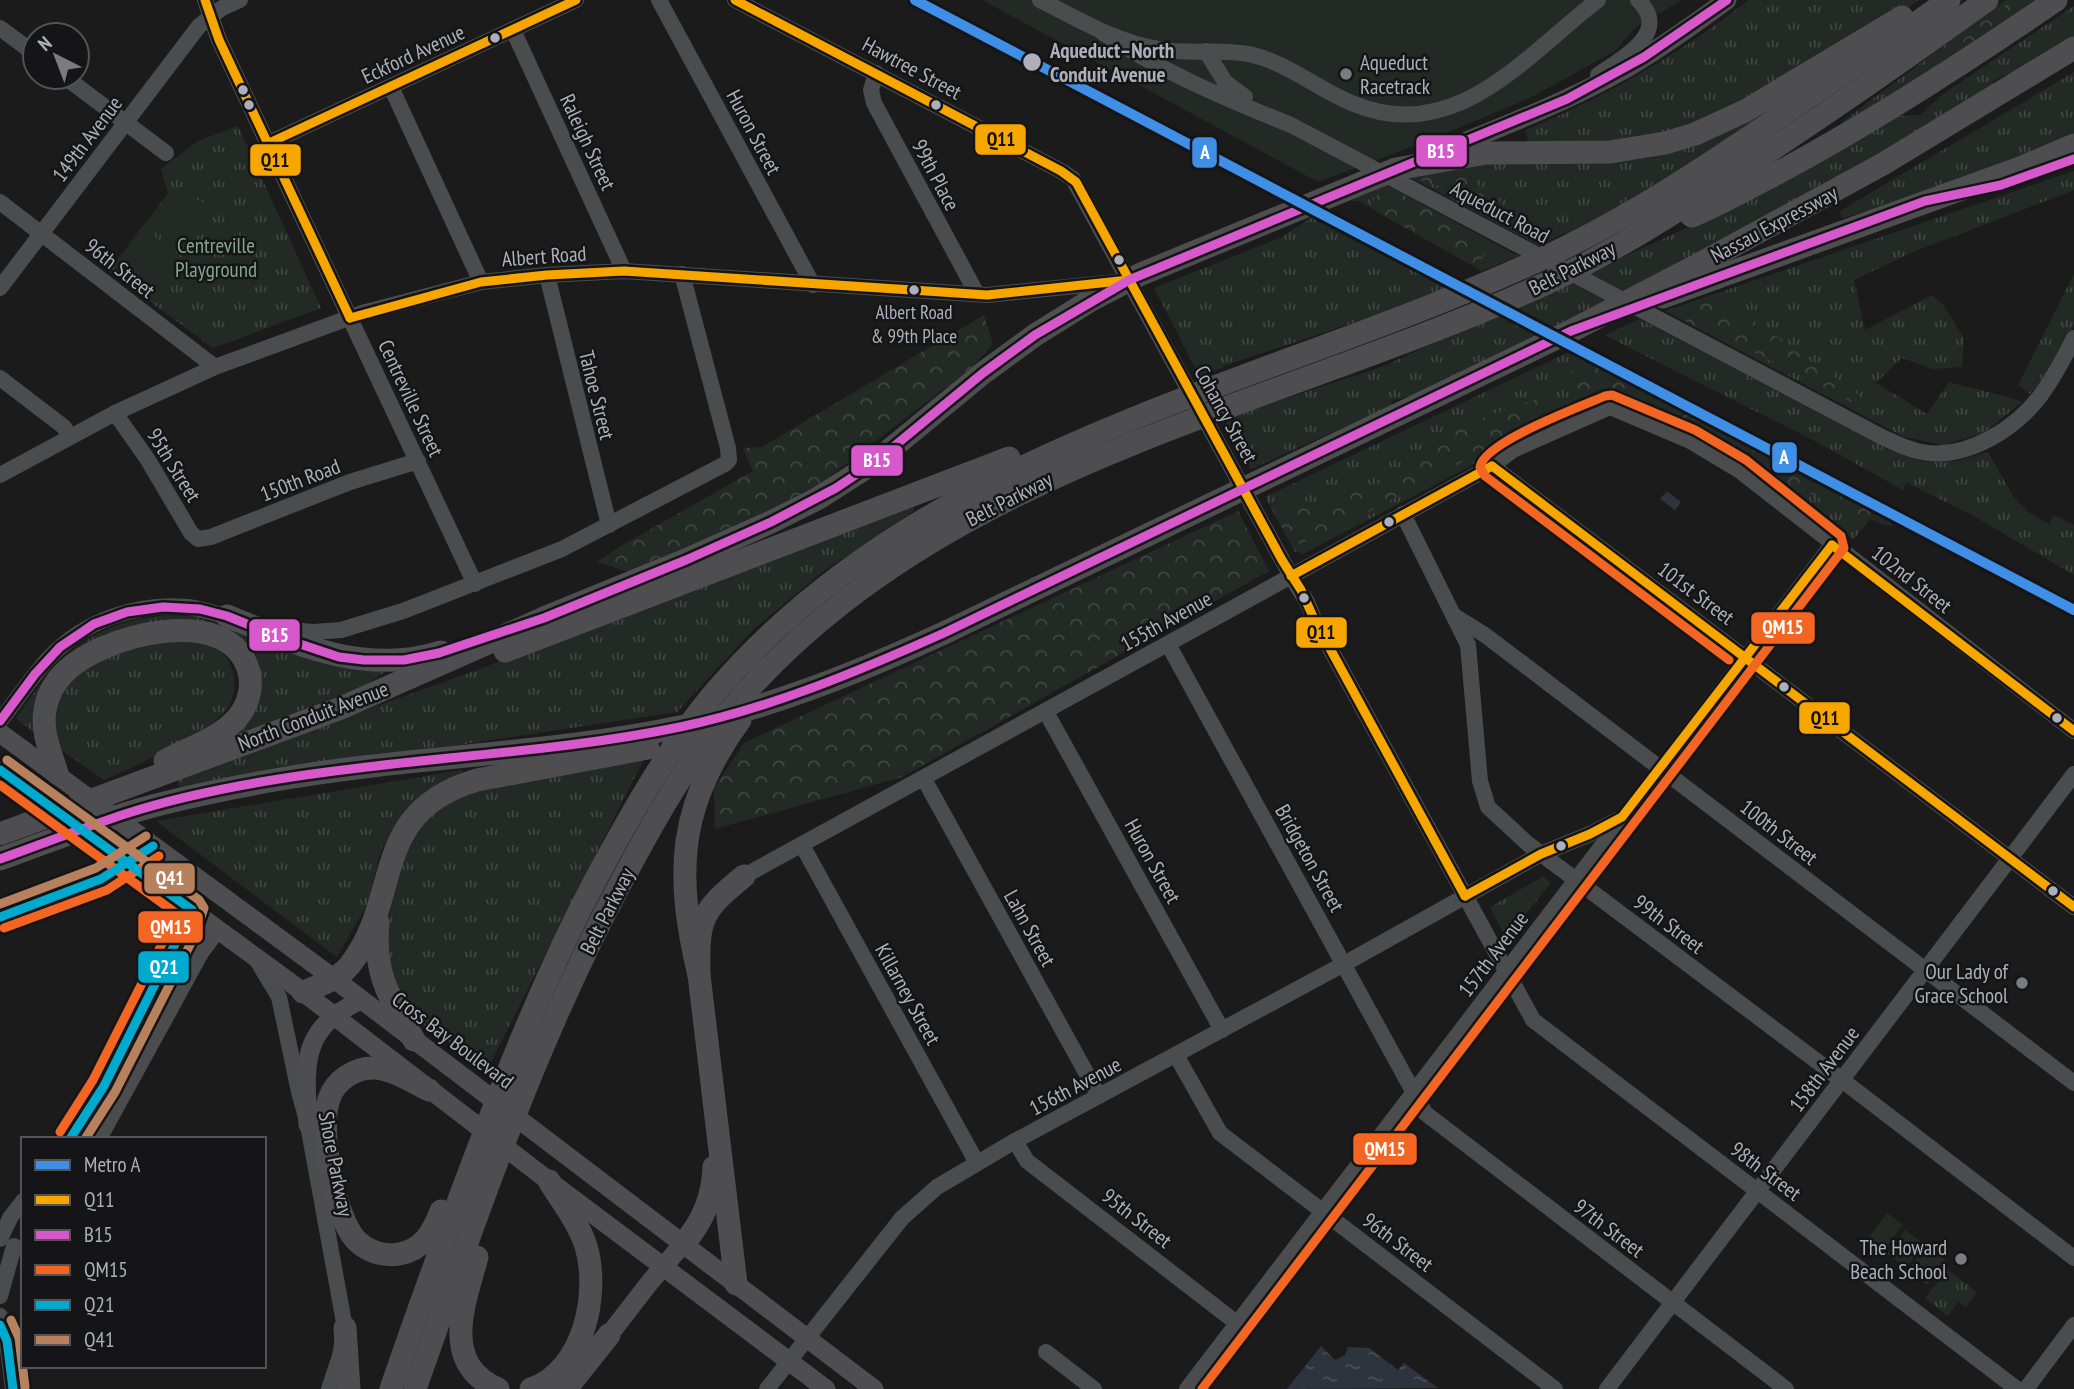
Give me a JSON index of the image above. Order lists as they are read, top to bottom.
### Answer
{
  "streets": {
    "highway": ["Nassau Expressway", "Belt Parkway", "North Conduit Avenue"],
    "main road": ["Cross Bay Boulevard"],
    "street": [
      "Eckford Avenue",
      "Hawtree Street",
      "Huron Street",
      "149th Avenue",
      "Raleigh Street",
      "99th Place",
      "Aqueduct Road",
      "Albert Road",
      "96th Street",
      "Tahoe Street",
      "Centreville Street",
      "Cohancy Street",
      "95th Street",
      "150th Road",
      "102nd Street",
      "101st Street",
      "155th Avenue",
      "100th Street",
      "Bridgeton Street",
      "99th Street",
      "Lahn Street",
      "157th Avenue",
      "Killarney Street",
      "158th Avenue",
      "156th Avenue",
      "Shore Parkway",
      "98th Street",
      "97th Street"
    ]
  },
  "crossings": [
    ["Eckford Avenue", "Raleigh Street"],
    ["Eckford Avenue", "Centreville Street"],
    ["Hawtree Street", "99th Place"],
    ["Hawtree Street", "Cohancy Street"],
    ["Huron Street", "Albert Road"],
    ["Huron Street", "155th Avenue"],
    ["Huron Street", "156th Avenue"],
    ["149th Avenue", "96th Street"],
    ["149th Avenue", "Centreville Street"],
    ["Raleigh Street", "Albert Road"],
    ["99th Place", "Albert Road"],
    ["Aqueduct Road", "North Conduit Avenue"],
    ["Albert Road", "96th Street"],
    ["Albert Road", "Tahoe Street"],
    ["Albert Road", "Centreville Street"],
    ["Albert Road", "Cohancy Street"],
    ["Albert Road", "95th Street"],
    ["Albert Road", "North Conduit Avenue"],
    ["96th Street", "157th Avenue"],
    ["96th Street", "156th Avenue"],
    ["Centreville Street", "150th Road"],
    ["Cohancy Street", "155th Avenue"],
    ["Cohancy Street", "North Conduit Avenue"],
    ["Cohancy Street", "157th Avenue"],
    ["Cohancy Street", "156th Avenue"],
    ["Cohancy Street", "98th Street"],
    ["95th Street", "150th Road"],
    ["95th Street", "157th Avenue"],
    ["95th Street", "156th Avenue"],
    ["102nd Street", "155th Avenue"],
    ["102nd Street", "157th Avenue"],
    ["101st Street", "155th Avenue"],
    ["101st Street", "157th Avenue"],
    ["101st Street", "158th Avenue"],
    ["155th Avenue", "Bridgeton Street"],
    ["155th Avenue", "99th Street"],
    ["155th Avenue", "Lahn Street"],
    ["155th Avenue", "Killarney Street"],
    ["100th Street", "99th Street"],
    ["100th Street", "157th Avenue"],
    ["100th Street", "158th Avenue"],
    ["Bridgeton Street", "157th Avenue"],
    ["Bridgeton Street", "156th Avenue"],
    ["Bridgeton Street", "97th Street"],
    ["99th Street", "157th Avenue"],
    ["99th Street", "158th Avenue"],
    ["Lahn Street", "156th Avenue"],
    ["157th Avenue", "98th Street"],
    ["157th Avenue", "97th Street"],
    ["Killarney Street", "156th Avenue"],
    ["Cross Bay Boulevard", "156th Avenue"],
    ["158th Avenue", "98th Street"],
    ["158th Avenue", "97th Street"]
  ],
  "parks": ["Centreville Playground"],
  "places": [
    "Aqueduct–North Conduit Avenue",
    "Aqueduct Racetrack",
    "Albert Road & 99th Place",
    "Our Lady of Grace School",
    "The Howard Beach School"
  ],
  "lines": [
    "metro line A",
    "transit line Q11",
    "transit line B15",
    "transit line QM15",
    "transit line Q41",
    "transit line Q21"
  ],
  "legend": [
    "Metro A",
    "Q11",
    "B15",
    "QM15",
    "Q21",
    "Q41"
  ],
  "north": "top left"
}
